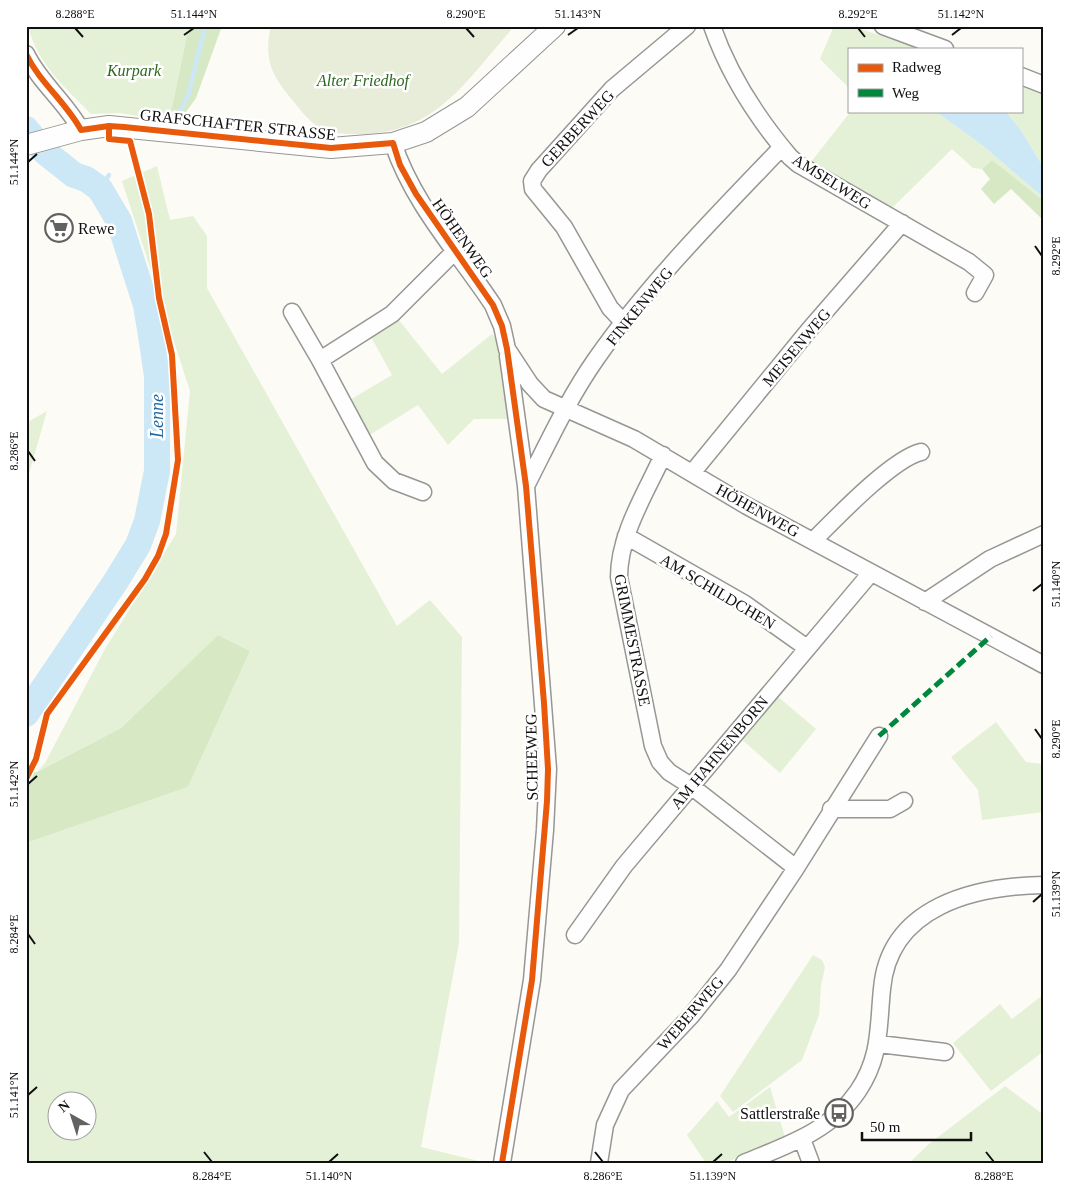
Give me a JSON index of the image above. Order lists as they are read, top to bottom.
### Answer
{
  "streets": {
    "street": [
      "GRAFSCHAFTER STRASSE",
      "GERBERWEG",
      "AMSELWEG",
      "HÖHENWEG",
      "FINKENWEG",
      "MEISENWEG",
      "AM SCHILDCHEN",
      "GRIMMESTRASSE",
      "AM HAHNENBORN",
      "SCHEEWEG",
      "WEBERWEG"
    ]
  },
  "crossings": [
    ["GRAFSCHAFTER STRASSE", "HÖHENWEG"],
    ["GERBERWEG", "FINKENWEG"],
    ["AMSELWEG", "FINKENWEG"],
    ["AMSELWEG", "MEISENWEG"],
    ["HÖHENWEG", "FINKENWEG"],
    ["HÖHENWEG", "MEISENWEG"],
    ["HÖHENWEG", "GRIMMESTRASSE"],
    ["HÖHENWEG", "AM HAHNENBORN"],
    ["HÖHENWEG", "SCHEEWEG"],
    ["FINKENWEG", "SCHEEWEG"],
    ["AM SCHILDCHEN", "GRIMMESTRASSE"],
    ["AM SCHILDCHEN", "AM HAHNENBORN"],
    ["GRIMMESTRASSE", "AM HAHNENBORN"]
  ],
  "water": ["Lenne"],
  "parks": ["Kurpark", "Alter Friedhof"],
  "places": {
    "supermarket": ["Rewe"],
    "bus stop": ["Sattlerstraße"]
  },
  "legend": ["Radweg", "Weg"],
  "scale_bar": "50 m",
  "north": "top left",
  "coordinates": [
    "8.288°E",
    "51.144°N",
    "8.290°E",
    "51.143°N",
    "8.292°E",
    "51.142°N",
    "8.286°E",
    "51.140°N",
    "51.139°N",
    "8.284°E",
    "51.141°N"
  ]
}
